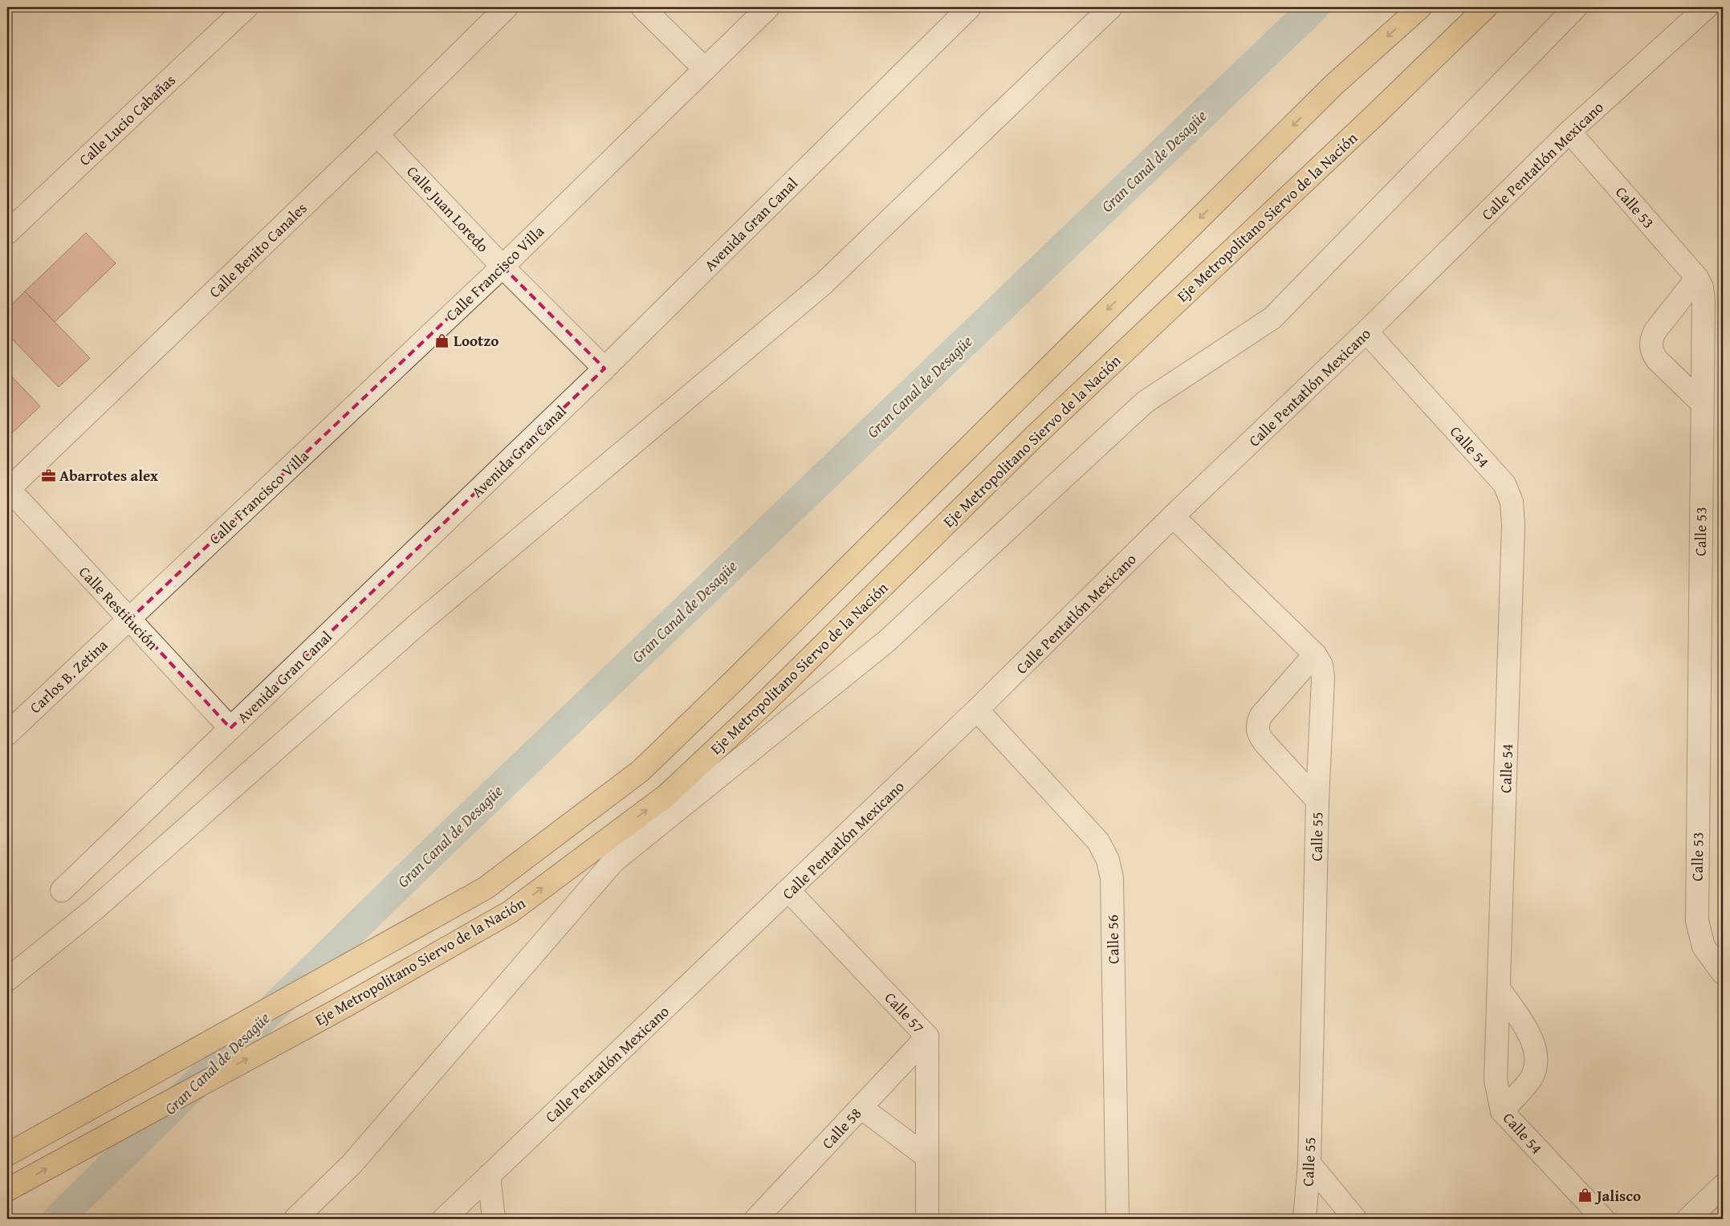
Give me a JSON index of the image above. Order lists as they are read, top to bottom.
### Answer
{
  "streets": {
    "highway": ["Eje Metropolitano Siervo de la Nación"],
    "street": [
      "Calle Lucio Cabañas",
      "Calle Pentatlón Mexicano",
      "Calle 53",
      "Calle Juan Loredo",
      "Avenida Gran Canal",
      "Calle Benito Canales",
      "Calle Francisco Villa",
      "Calle 54",
      "Calle Restitución",
      "Carlos B. Zetina",
      "Calle 55",
      "Calle 56",
      "Calle 57",
      "Calle 58"
    ]
  },
  "crossings": [
    ["Calle Pentatlón Mexicano", "Calle 53"],
    ["Calle Pentatlón Mexicano", "Calle 54"],
    ["Calle Pentatlón Mexicano", "Calle 55"],
    ["Calle Pentatlón Mexicano", "Calle 56"],
    ["Calle Pentatlón Mexicano", "Calle 57"],
    ["Calle Juan Loredo", "Avenida Gran Canal"],
    ["Calle Juan Loredo", "Calle Benito Canales"],
    ["Calle Juan Loredo", "Calle Francisco Villa"],
    ["Avenida Gran Canal", "Calle Restitución"],
    ["Calle Benito Canales", "Calle Restitución"],
    ["Calle Francisco Villa", "Calle Restitución"],
    ["Calle Francisco Villa", "Carlos B. Zetina"],
    ["Calle Restitución", "Carlos B. Zetina"],
    ["Calle 57", "Calle 58"]
  ],
  "water": ["Gran Canal de Desagüe"],
  "places": {
    "shop": ["Lootzo", "Jalisco"],
    "office": ["Abarrotes alex"]
  }
}
